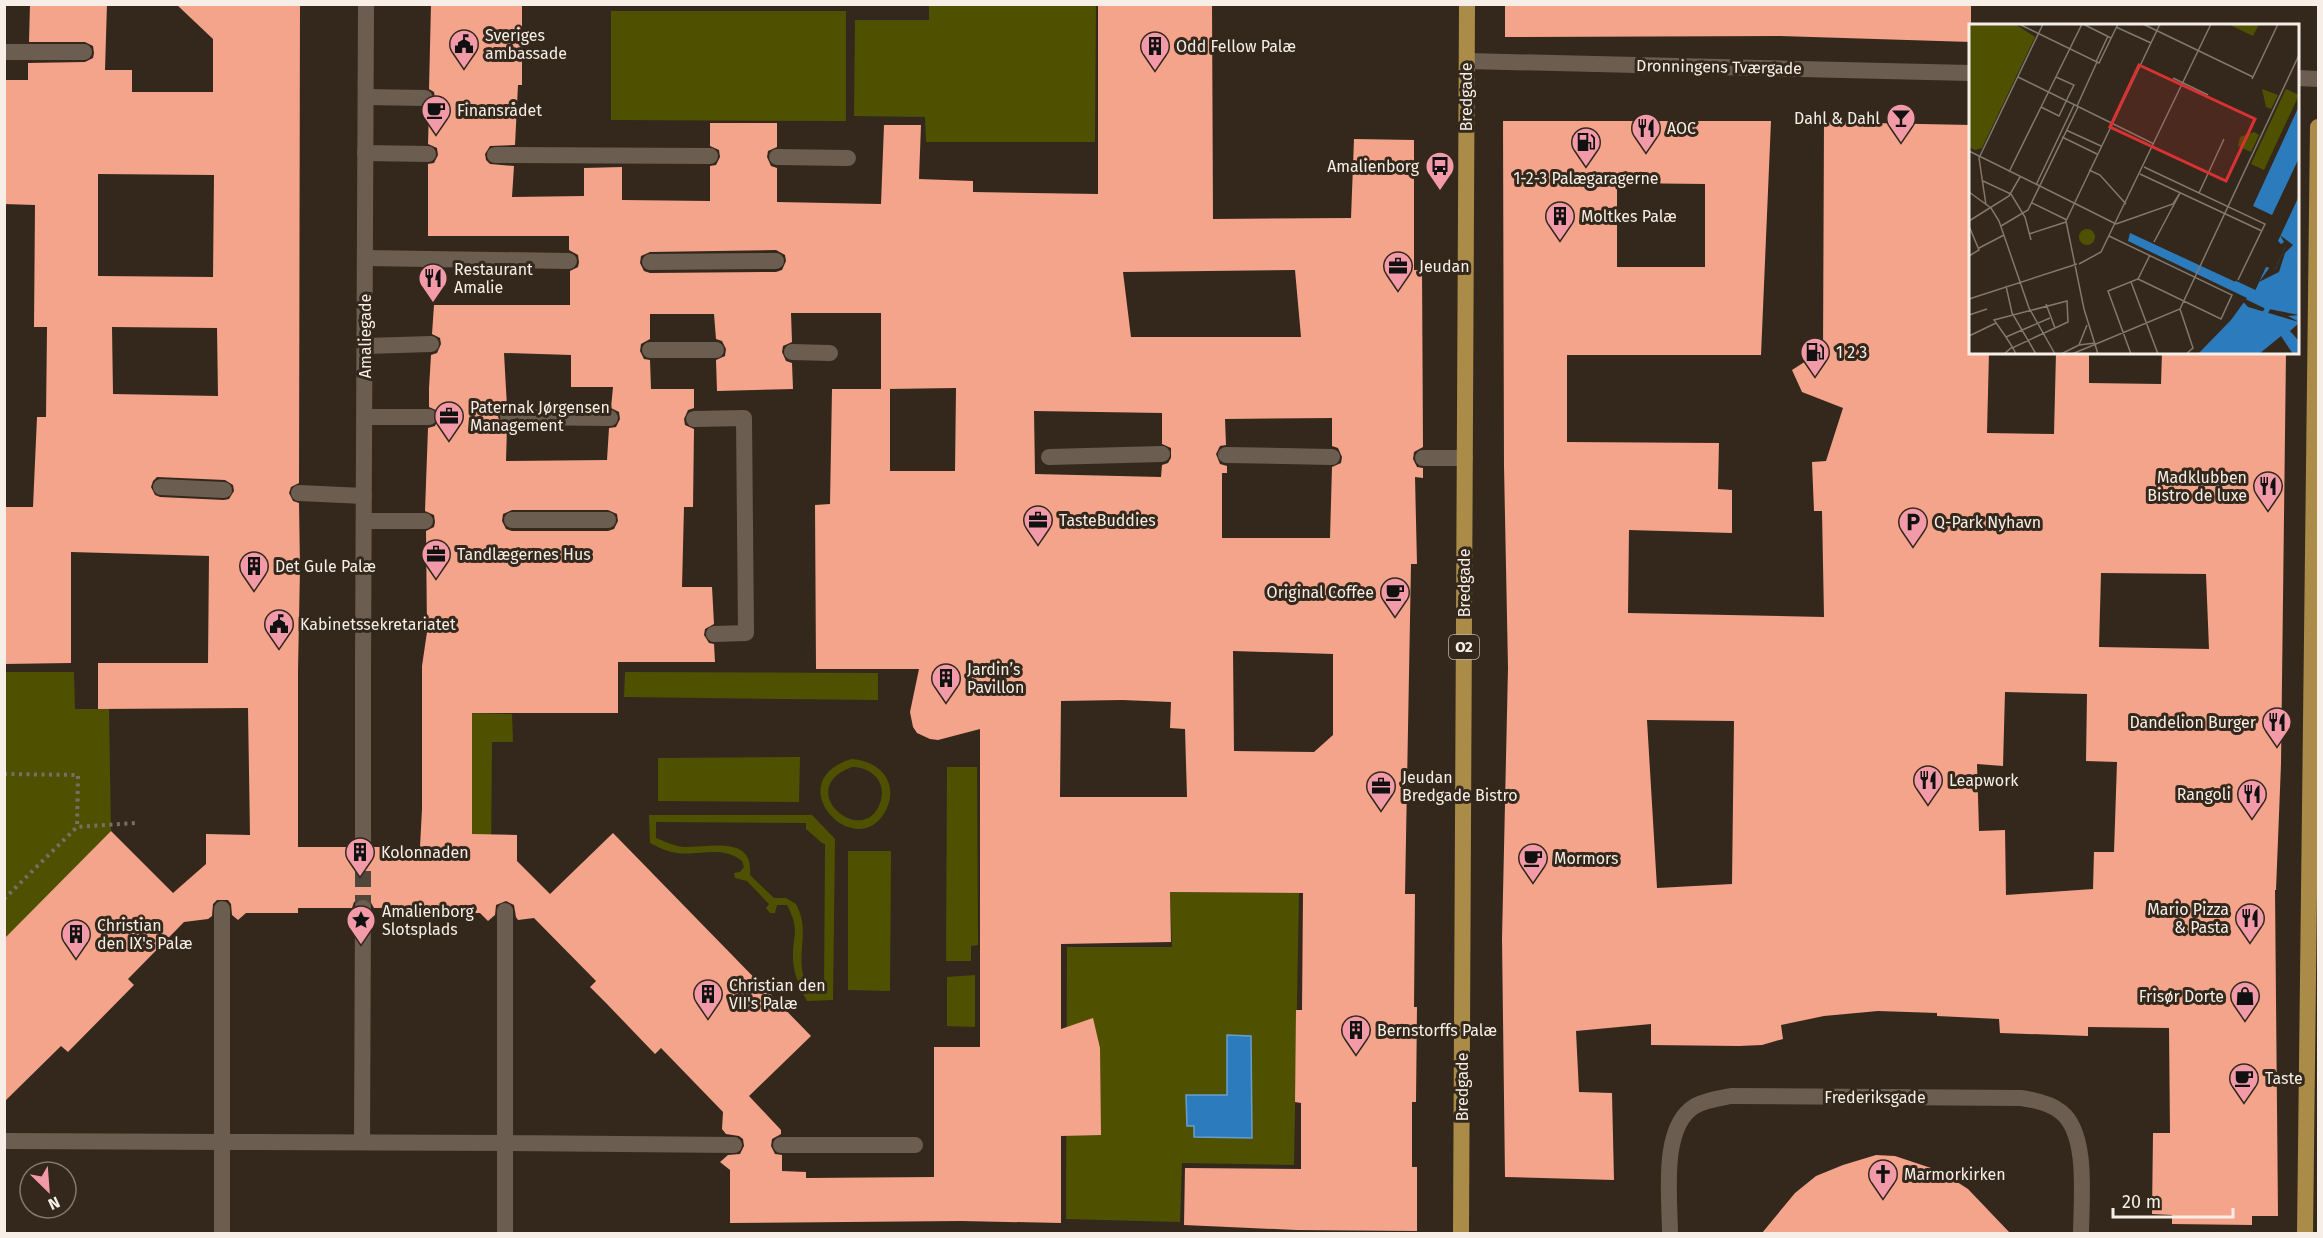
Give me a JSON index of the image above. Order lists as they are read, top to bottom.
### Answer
{
  "streets": {
    "main road": ["Bredgade", "O2"],
    "street": ["Dronningens Tværgade", "Amaliegade", "Frederiksgade"]
  },
  "crossings": [
    ["Dronningens Tværgade", "Bredgade"]
  ],
  "places": {
    "public building": ["Sveriges ambassade", "Kabinetssekretariatet"],
    "building": [
      "Odd Fellow Palæ",
      "Moltkes Palæ",
      "Det Gule Palæ",
      "Jardin’s Pavillon",
      "Kolonnaden",
      "Christian den IX's Palæ",
      "Christian den VII's Palæ",
      "Bernstorffs Palæ"
    ],
    "cafe": [
      "Finansrådet",
      "Original Coffee",
      "Mormors",
      "Taste"
    ],
    "bar": ["Dahl & Dahl"],
    "restaurant": [
      "AOC",
      "Restaurant Amalie",
      "Madklubben Bistro de luxe",
      "Dandelion Burger",
      "Leapwork",
      "Rangoli",
      "Mario Pizza & Pasta"
    ],
    "fuel station": ["1-2-3 Palægaragerne", "1 2 3"],
    "bus stop": ["Amalienborg"],
    "office": [
      "Jeudan",
      "Paternak Jørgensen Management",
      "TasteBuddies",
      "Tandlægernes Hus",
      "Jeudan Bredgade Bistro"
    ],
    "parking": ["Q-Park Nyhavn"],
    "place": ["Amalienborg Slotsplads"],
    "shop": ["Frisør Dorte"],
    "church": ["Marmorkirken"]
  },
  "scale_bar": "20 m",
  "north": "bottom right"
}
